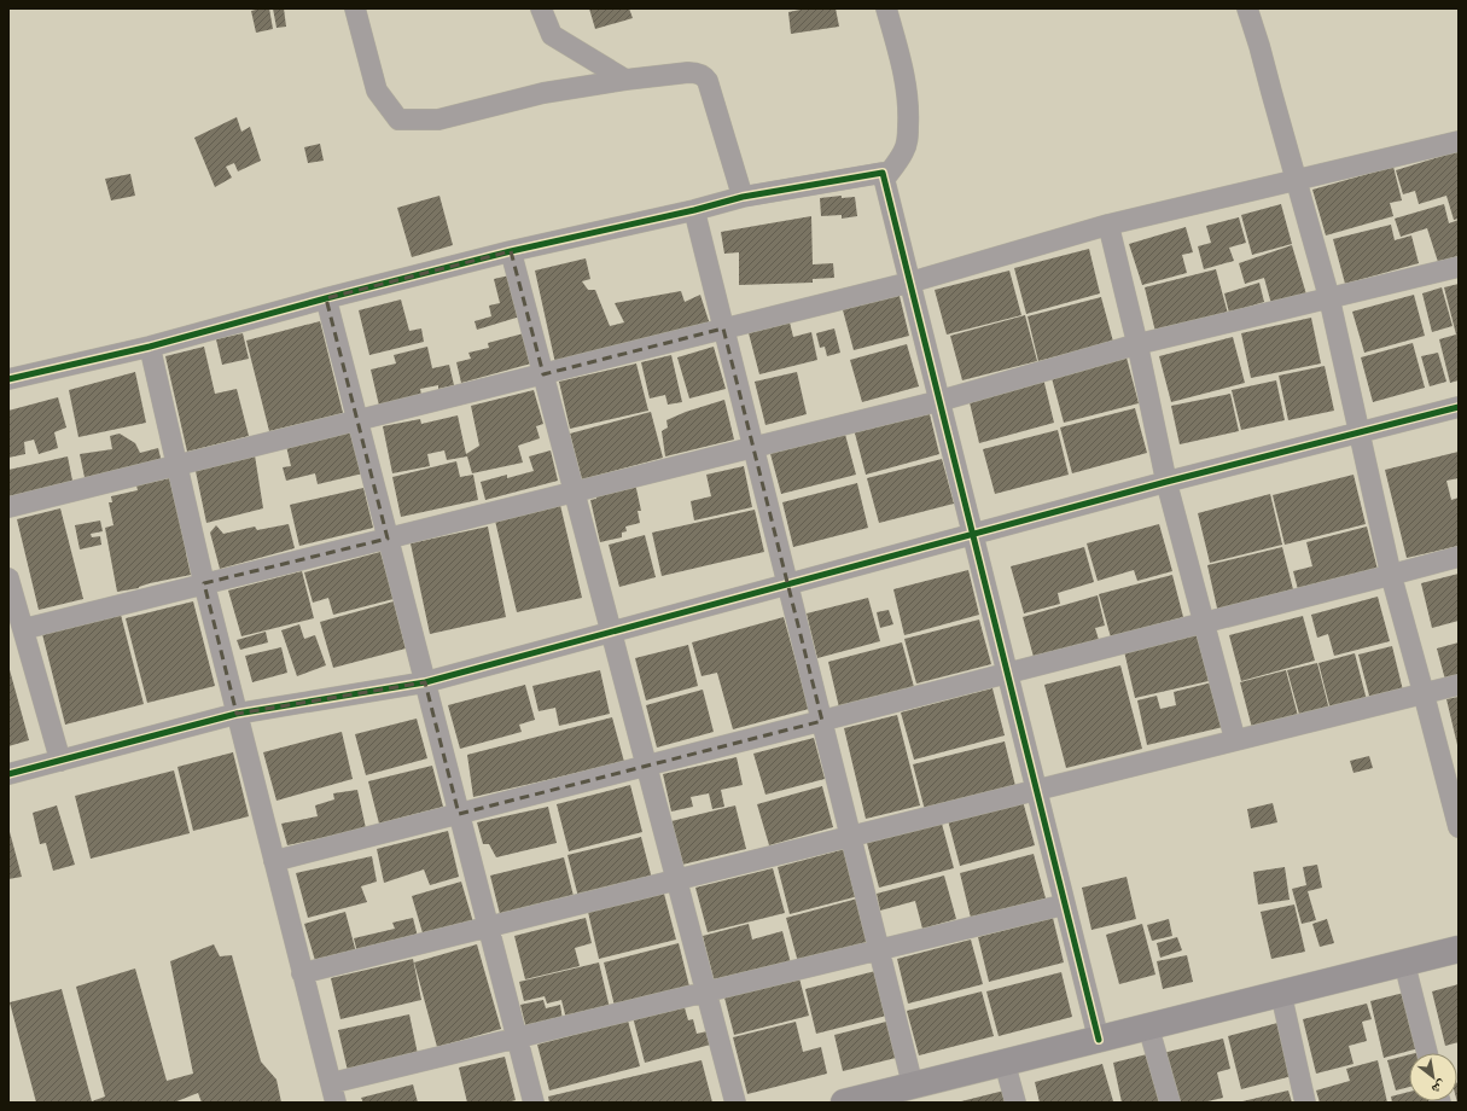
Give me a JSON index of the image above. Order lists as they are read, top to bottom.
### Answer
{
  "north": "bottom right"
}
